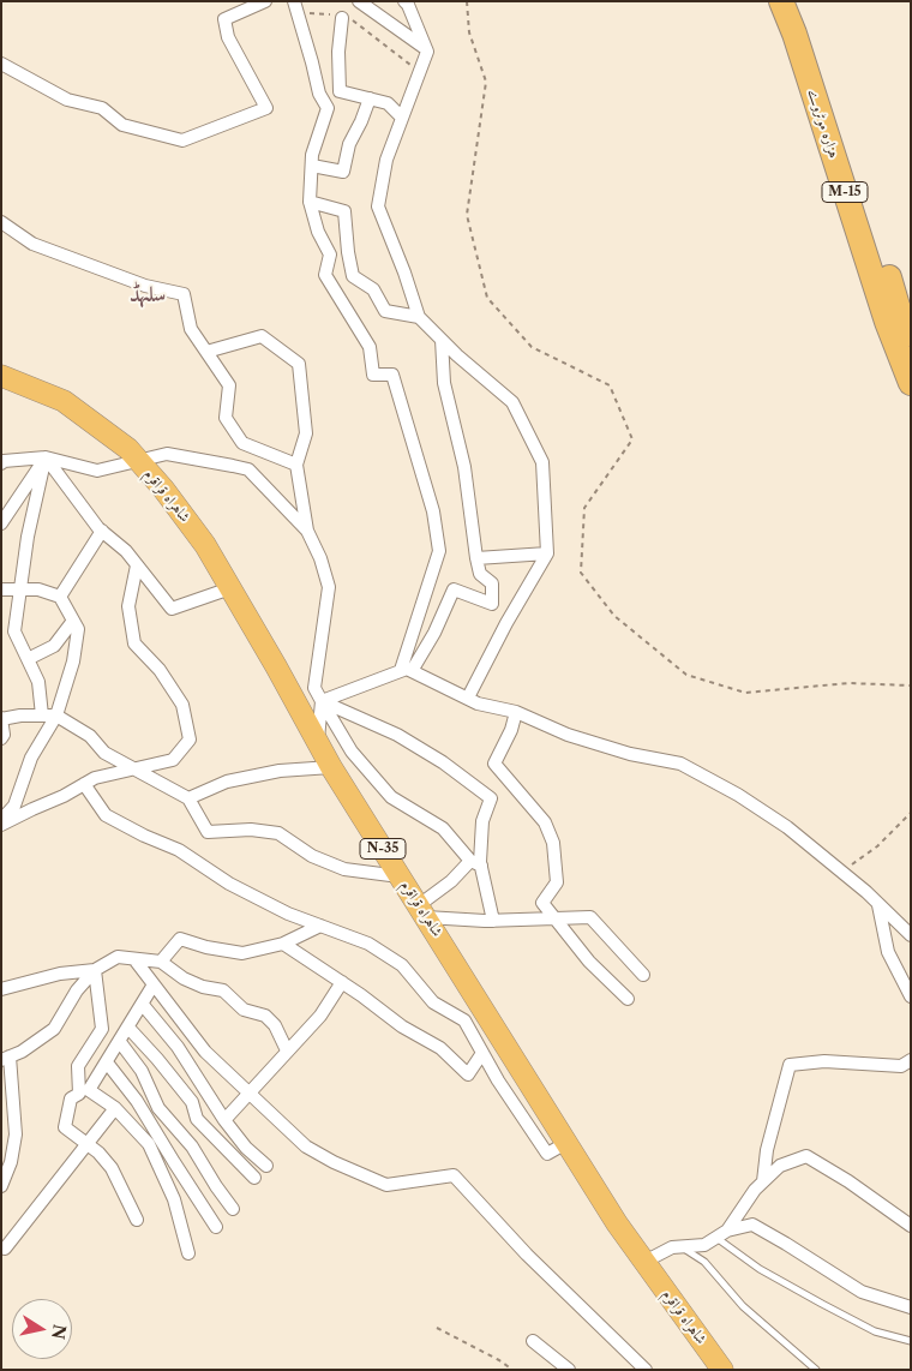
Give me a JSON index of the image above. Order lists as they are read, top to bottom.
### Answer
{
  "streets": {
    "highway": [
      "ہزارہ موٹروے",
      "M-15",
      "شاہراہ قراقرم",
      "N-35"
    ]
  },
  "districts": ["سلہڈ"],
  "north": "right"
}
